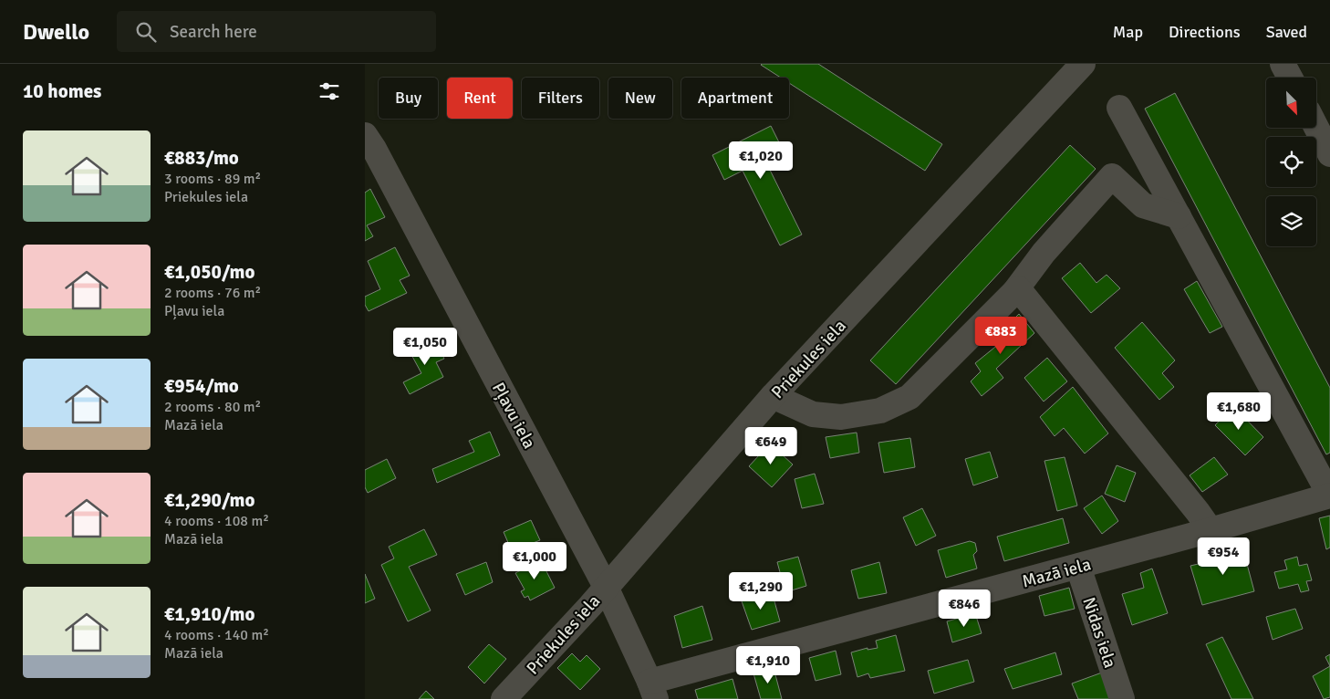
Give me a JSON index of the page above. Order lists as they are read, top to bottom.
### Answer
{
  "streets": {
    "street": [
      "Priekules iela",
      "Pļavu iela",
      "Mazā iela",
      "Nidas iela"
    ]
  },
  "crossings": [
    ["Priekules iela", "Pļavu iela"],
    ["Pļavu iela", "Mazā iela"],
    ["Mazā iela", "Nidas iela"]
  ],
  "north": "bottom right",
  "page": {
    "header": "Dwello",
    "search": "Search here",
    "nav": ["Map", "Directions", "Saved"],
    "heading": "10 homes",
    "chip": [
      "Buy",
      "Rent",
      "Filters",
      "New",
      "Apartment"
    ],
    "list": [
      {
        "name": "€883/mo",
        "note": "3 rooms · 89 m² · Priekules iela"
      },
      {
        "name": "€1,050/mo",
        "note": "2 rooms · 76 m² · Pļavu iela"
      },
      {
        "name": "€954/mo",
        "note": "2 rooms · 80 m² · Mazā iela"
      },
      {
        "name": "€1,290/mo",
        "note": "4 rooms · 108 m² · Mazā iela"
      },
      {
        "name": "€1,910/mo",
        "note": "4 rooms · 140 m² · Mazā iela"
      }
    ],
    "price": [
      "€1,020",
      "€883",
      "€1,050",
      "€1,680",
      "€649",
      "€954",
      "€1,000",
      "€1,290",
      "€846",
      "€1,910"
    ]
  }
}
